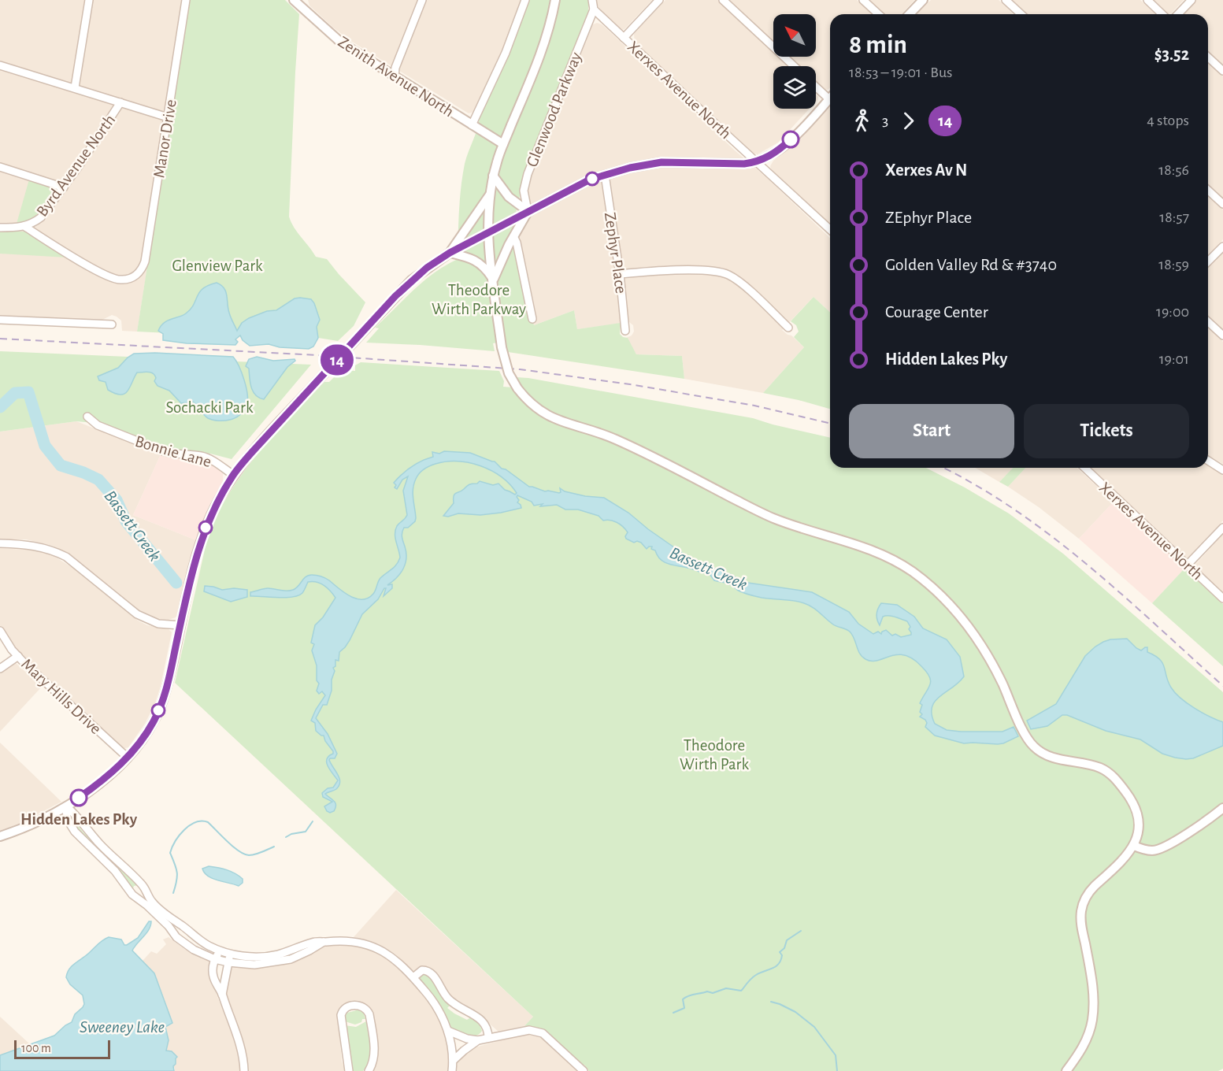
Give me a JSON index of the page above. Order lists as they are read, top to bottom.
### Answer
{
  "streets": {
    "street": [
      "Zenith Avenue North",
      "Xerxes Avenue North",
      "Glenwood Parkway",
      "Manor Drive",
      "Byrd Avenue North",
      "Zephyr Place",
      "Bonnie Lane",
      "Mary Hills Drive"
    ]
  },
  "crossings": [
    ["Xerxes Avenue North", "Glenwood Parkway"],
    ["Manor Drive", "Byrd Avenue North"]
  ],
  "water": ["Bassett Creek", "Sweeney Lake"],
  "parks": [
    "Glenview Park",
    "Theodore Wirth Parkway",
    "Sochacki Park",
    "Theodore Wirth Park"
  ],
  "places": ["Hidden Lakes Pky"],
  "lines": ["bus line 14"],
  "scale_bar": "100 m",
  "north": "top left",
  "page": {
    "on_map": "14",
    "heading": ["8 min", "18:53 – 19:01 · Bus", "$3.52"],
    "legs": ["3", "14", "4 stops"],
    "list": [
      {
        "name": "Xerxes Av N",
        "value": "18:56"
      },
      {
        "name": "ZEphyr Place",
        "value": "18:57"
      },
      {
        "name": "Golden Valley Rd & #3740",
        "value": "18:59"
      },
      {
        "name": "Courage Center",
        "value": "19:00"
      },
      {
        "name": "Hidden Lakes Pky",
        "value": "19:01"
      }
    ],
    "buttons": ["Start", "Tickets"],
    "scale": "100 m"
  }
}
